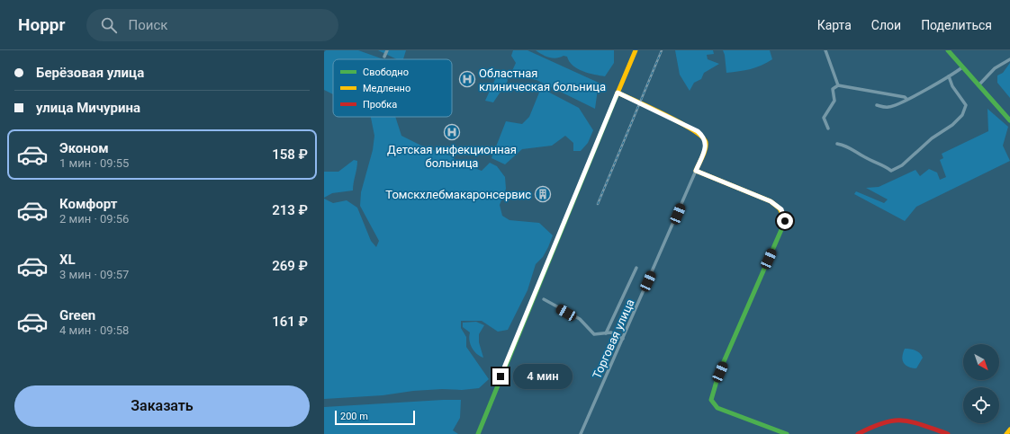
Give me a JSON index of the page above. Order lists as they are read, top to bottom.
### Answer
{
  "streets": {
    "street": ["Торговая улица"]
  },
  "places": {
    "hospital": ["Областная клиническая больница", "Детская инфекционная больница"],
    "building": ["Томскхлебмакаронсервис"]
  },
  "legend": ["Свободно", "Медленно", "Пробка"],
  "scale_bar": "200 m",
  "north": "bottom right",
  "page": {
    "header": "Hoppr",
    "search": "Поиск",
    "nav": ["Карта", "Слои", "Поделиться"],
    "banner": ["Берёзовая улица", "улица Мичурина"],
    "list": [
      {
        "name": "Эконом",
        "note": "1 мин · 09:55",
        "value": "158 ₽"
      },
      {
        "name": "Комфорт",
        "note": "2 мин · 09:56",
        "value": "213 ₽"
      },
      {
        "name": "XL",
        "note": "3 мин · 09:57",
        "value": "269 ₽"
      },
      {
        "name": "Green",
        "note": "4 мин · 09:58",
        "value": "161 ₽"
      }
    ],
    "bubble": "4 мин",
    "buttons": "Заказать",
    "scale": "200 m"
  }
}
